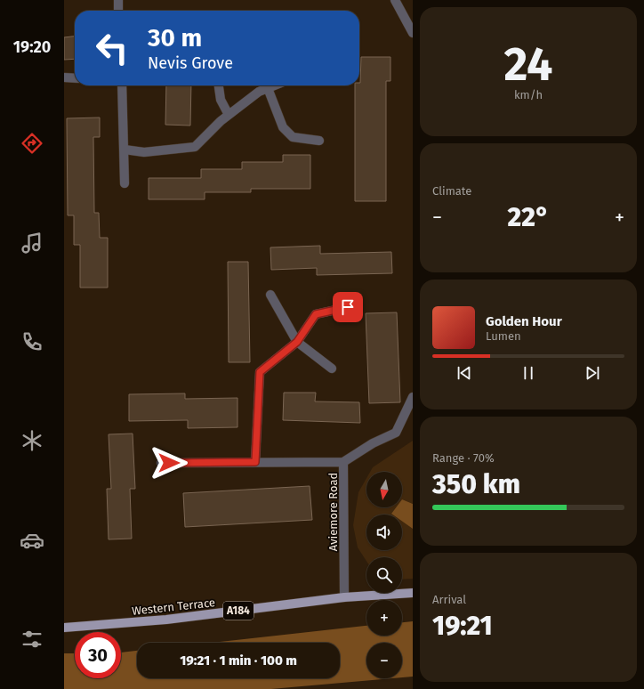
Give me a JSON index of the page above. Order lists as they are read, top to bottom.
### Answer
{
  "streets": {
    "main road": ["Western Terrace", "A184"],
    "street": ["Aviemore Road"]
  },
  "crossings": [
    ["Aviemore Road", "Western Terrace"]
  ],
  "north": "bottom",
  "page": {
    "tabs": "19:20",
    "tile": [
      ["24", "km/h"],
      "Climate",
      ["Range · 70%", "350 km"],
      ["Arrival", "19:21"]
    ],
    "turn": ["30 m", "Nevis Grove"],
    "heat": ["−", "22°", "+"],
    "song": ["Golden Hour", "Lumen"],
    "map_buttons": ["+", "−"],
    "limit": "30",
    "trip": "19:21 · 1 min · 100 m"
  }
}
